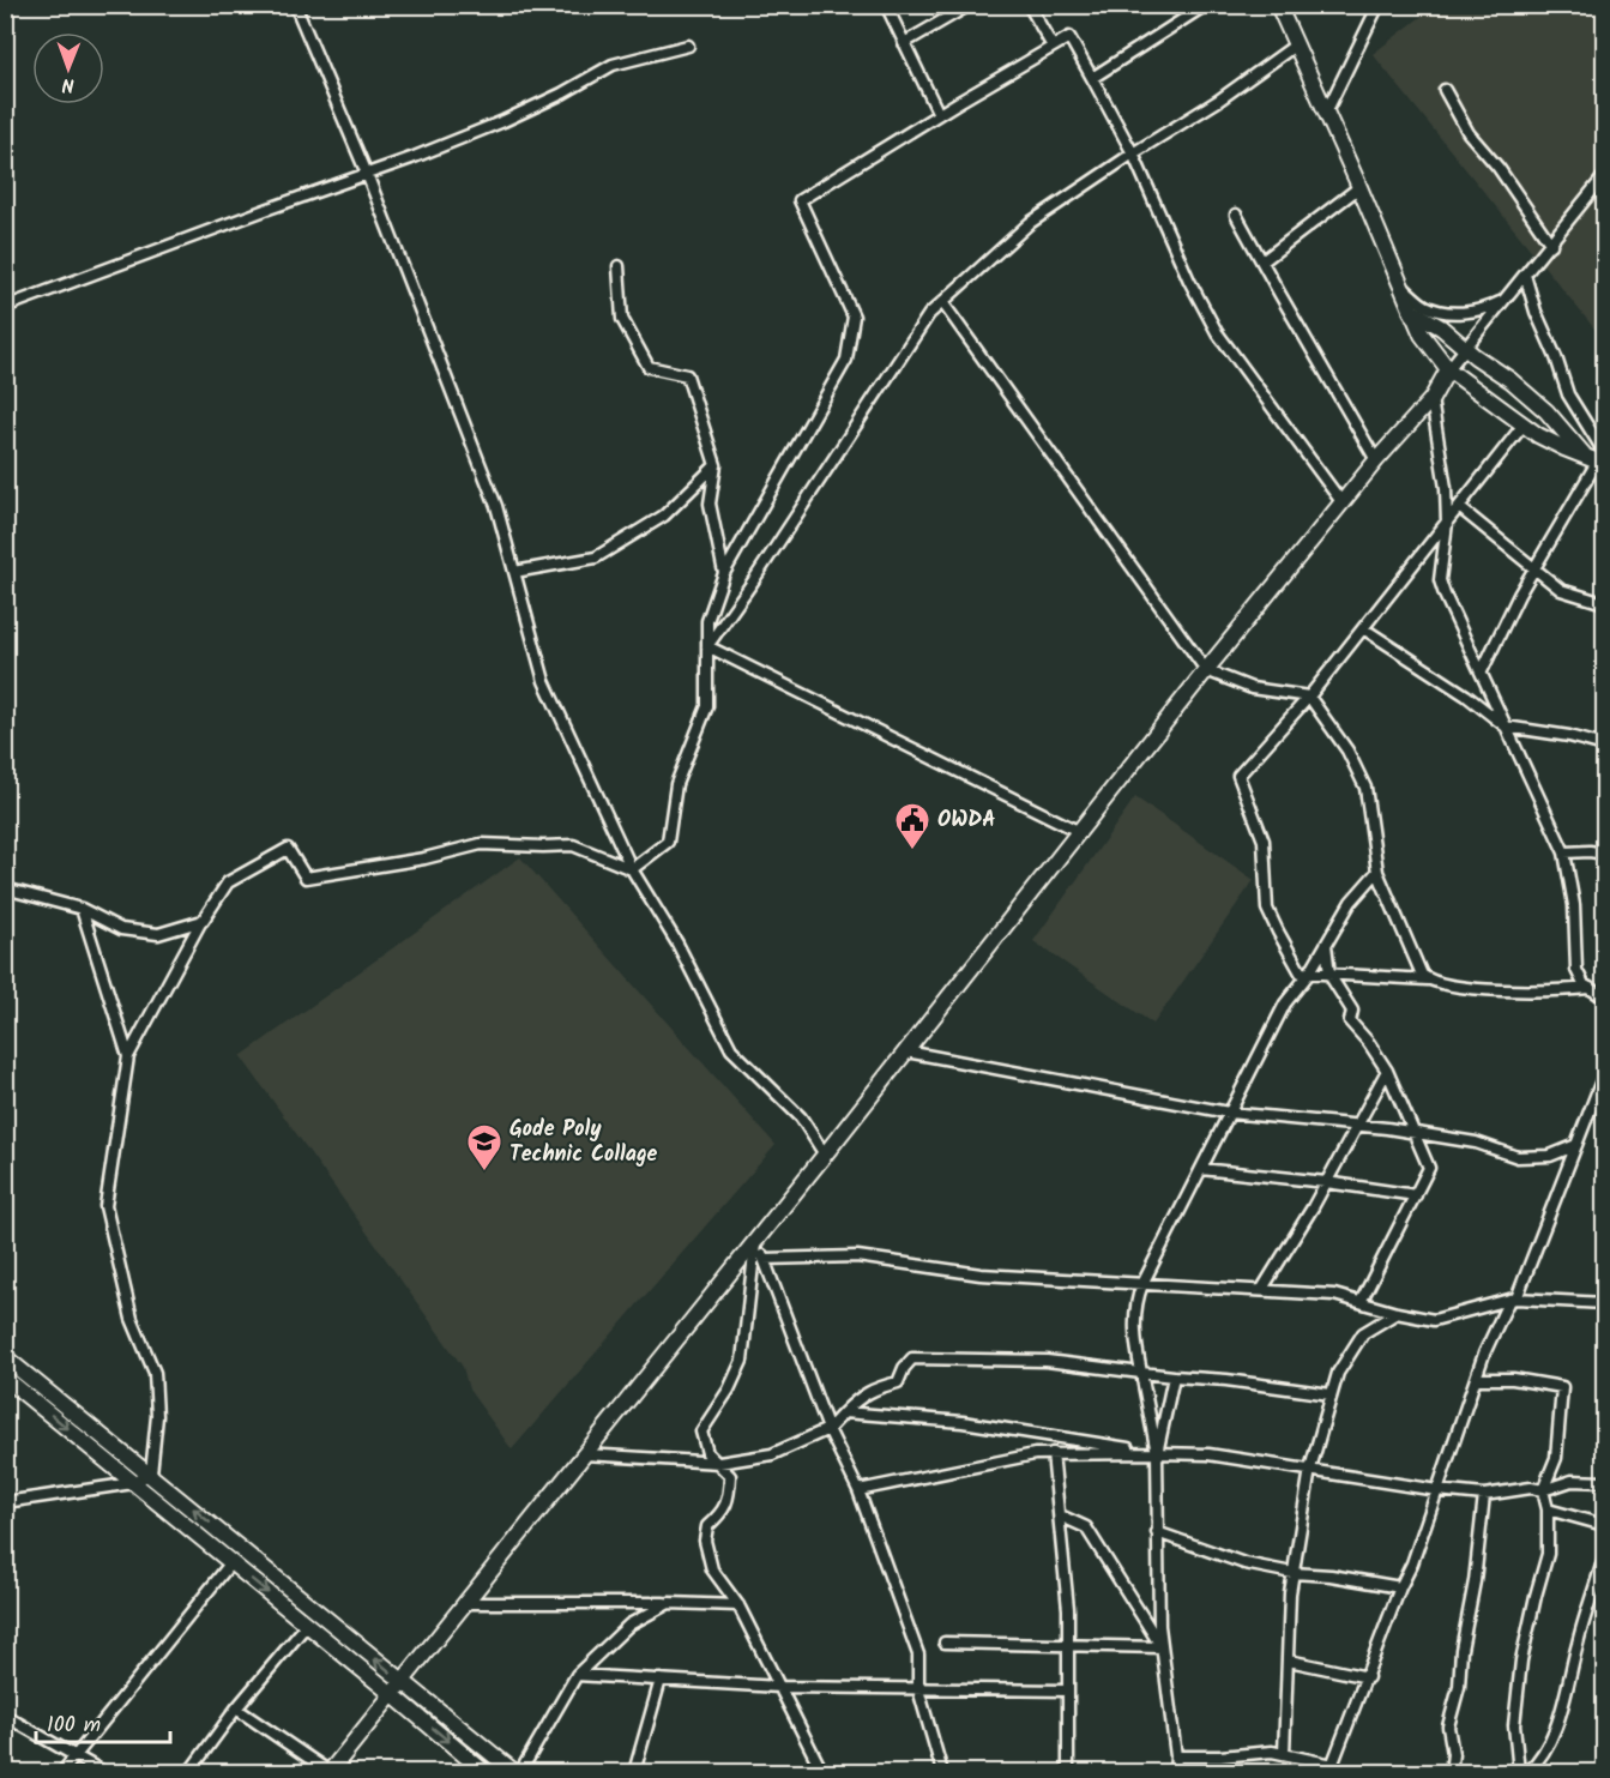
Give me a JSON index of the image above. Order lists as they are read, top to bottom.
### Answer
{
  "places": {
    "public building": ["OWDA"],
    "school or university": ["Gode Poly Technic Collage"]
  },
  "scale_bar": "100 m",
  "north": "bottom"
}
